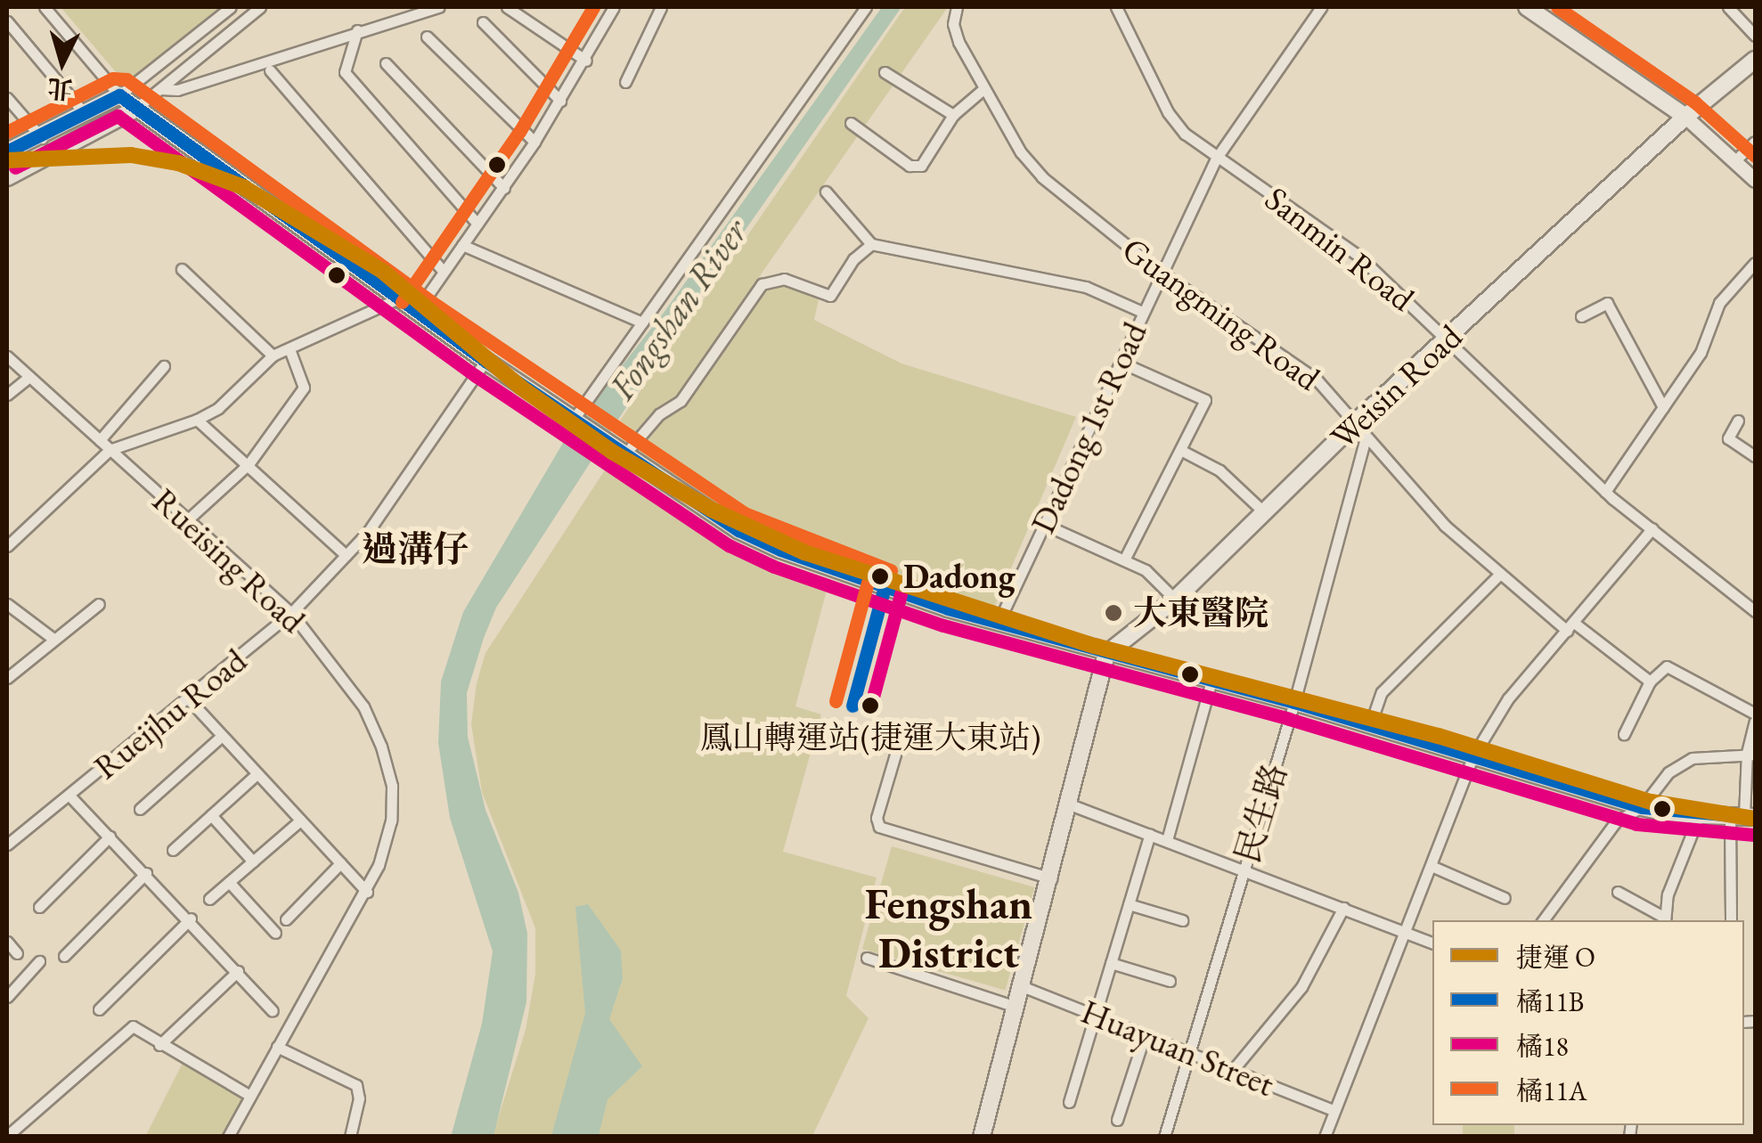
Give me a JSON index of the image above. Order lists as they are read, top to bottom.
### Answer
{
  "streets": {
    "main road": ["Weisin Road"],
    "street": [
      "Sanmin Road",
      "Guangming Road",
      "Dadong 1st Road",
      "Rueising Road",
      "Rueijhu Road",
      "民生路",
      "Huayuan Street"
    ]
  },
  "crossings": [
    ["Sanmin Road", "Weisin Road"],
    ["Sanmin Road", "Dadong 1st Road"],
    ["Guangming Road", "Weisin Road"],
    ["Guangming Road", "Dadong 1st Road"],
    ["Guangming Road", "民生路"],
    ["Rueising Road", "Rueijhu Road"],
    ["民生路", "Huayuan Street"]
  ],
  "districts": ["過溝仔", "Fengshan District"],
  "water": ["Fongshan River"],
  "places": ["Dadong", "大東醫院", "鳳山轉運站(捷運大東站)"],
  "lines": [
    "transit line 橘11A",
    "transit line 橘11B",
    "transit line 橘18",
    "metro line O"
  ],
  "legend": [
    "捷運 O",
    "橘11B",
    "橘18",
    "橘11A"
  ],
  "north": "bottom"
}
